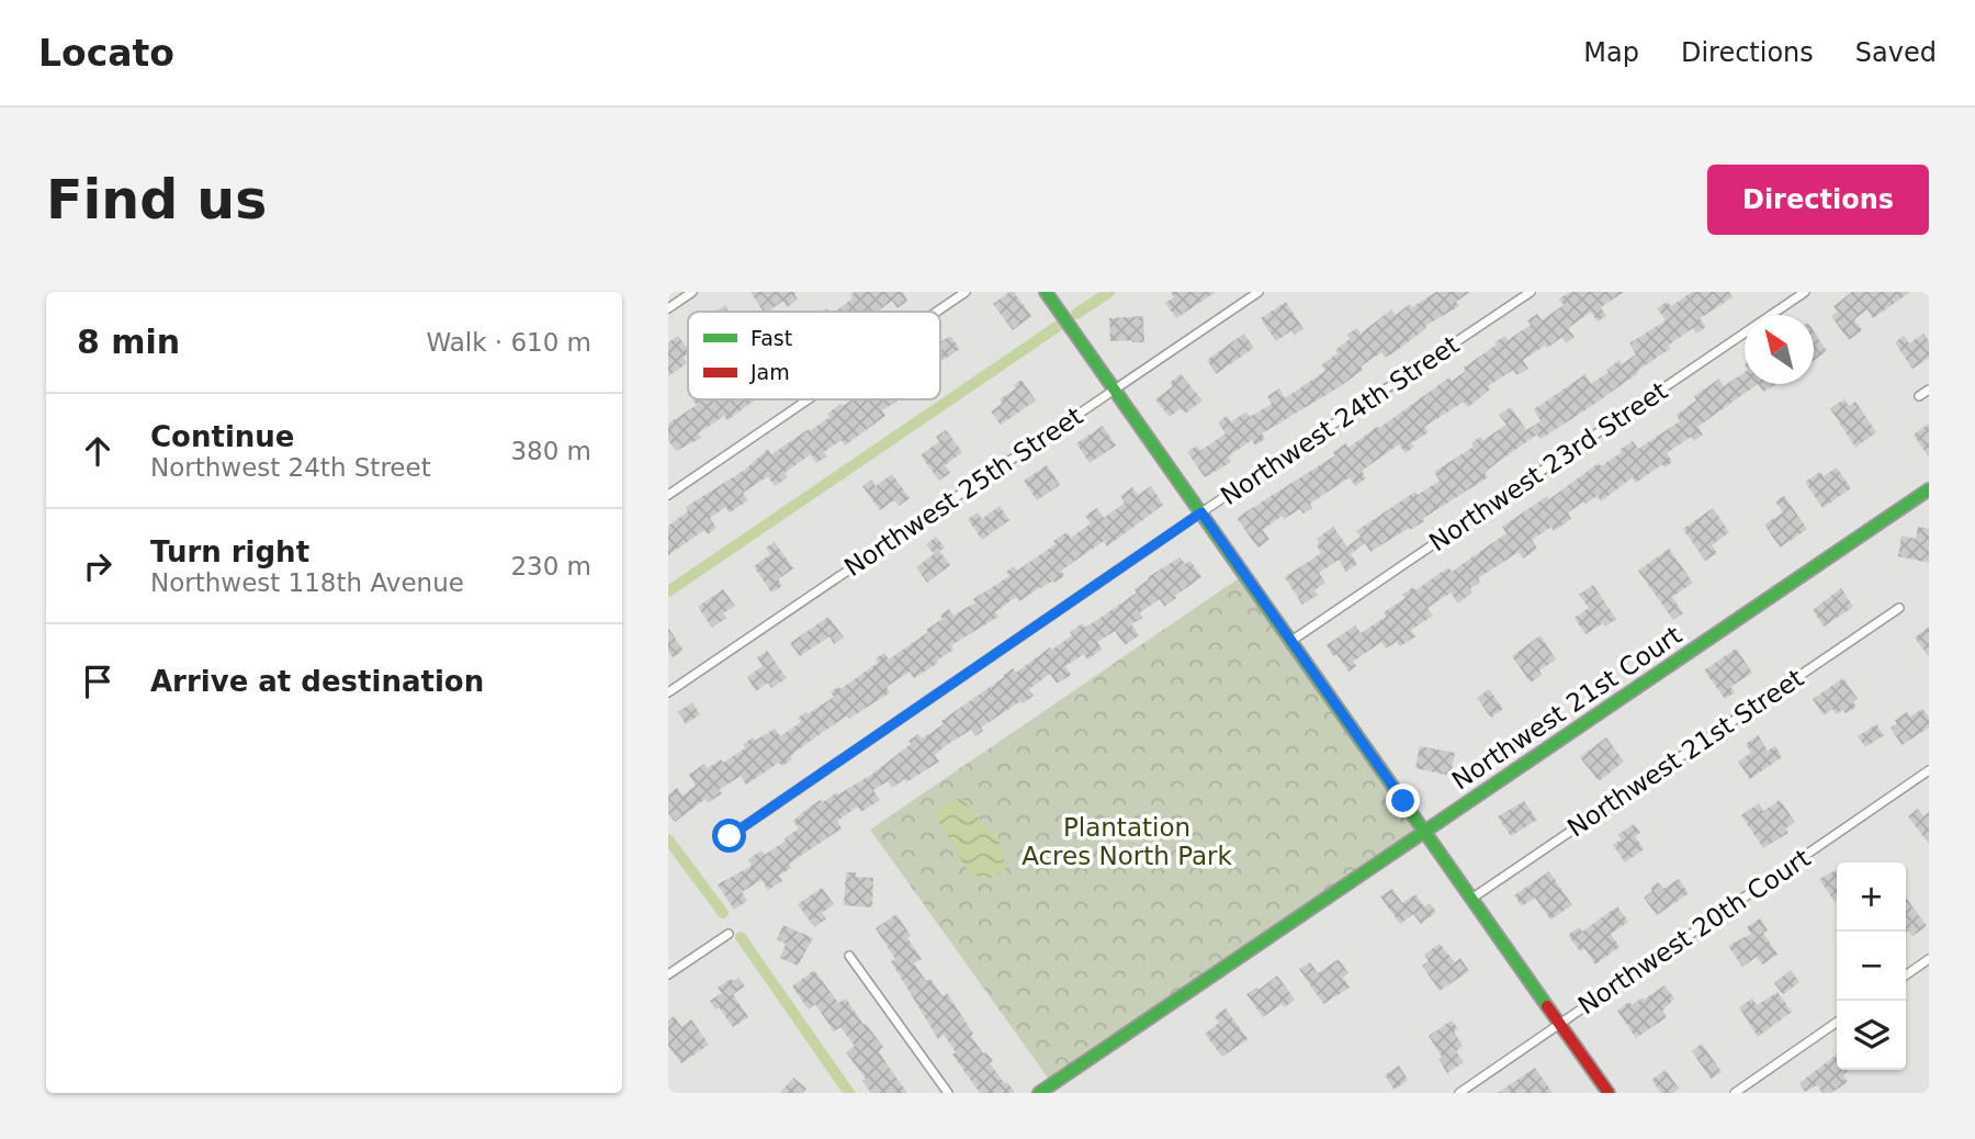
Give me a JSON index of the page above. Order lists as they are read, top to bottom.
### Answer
{
  "streets": {
    "street": [
      "Northwest 24th Street",
      "Northwest 23rd Street",
      "Northwest 25th Street",
      "Northwest 21st Court",
      "Northwest 21st Street",
      "Northwest 20th Court"
    ]
  },
  "parks": ["Plantation Acres North Park"],
  "legend": ["Fast", "Jam"],
  "north": "top left",
  "page": {
    "header": "Locato",
    "nav": ["Map", "Directions", "Saved"],
    "buttons": "Directions",
    "title": "Find us",
    "heading": ["8 min", "Walk · 610 m"],
    "list": [
      ["Continue", "Northwest 24th Street", "380 m"],
      ["Turn right", "Northwest 118th Avenue", "230 m"],
      "Arrive at destination"
    ],
    "map_buttons": ["+", "−"]
  }
}
